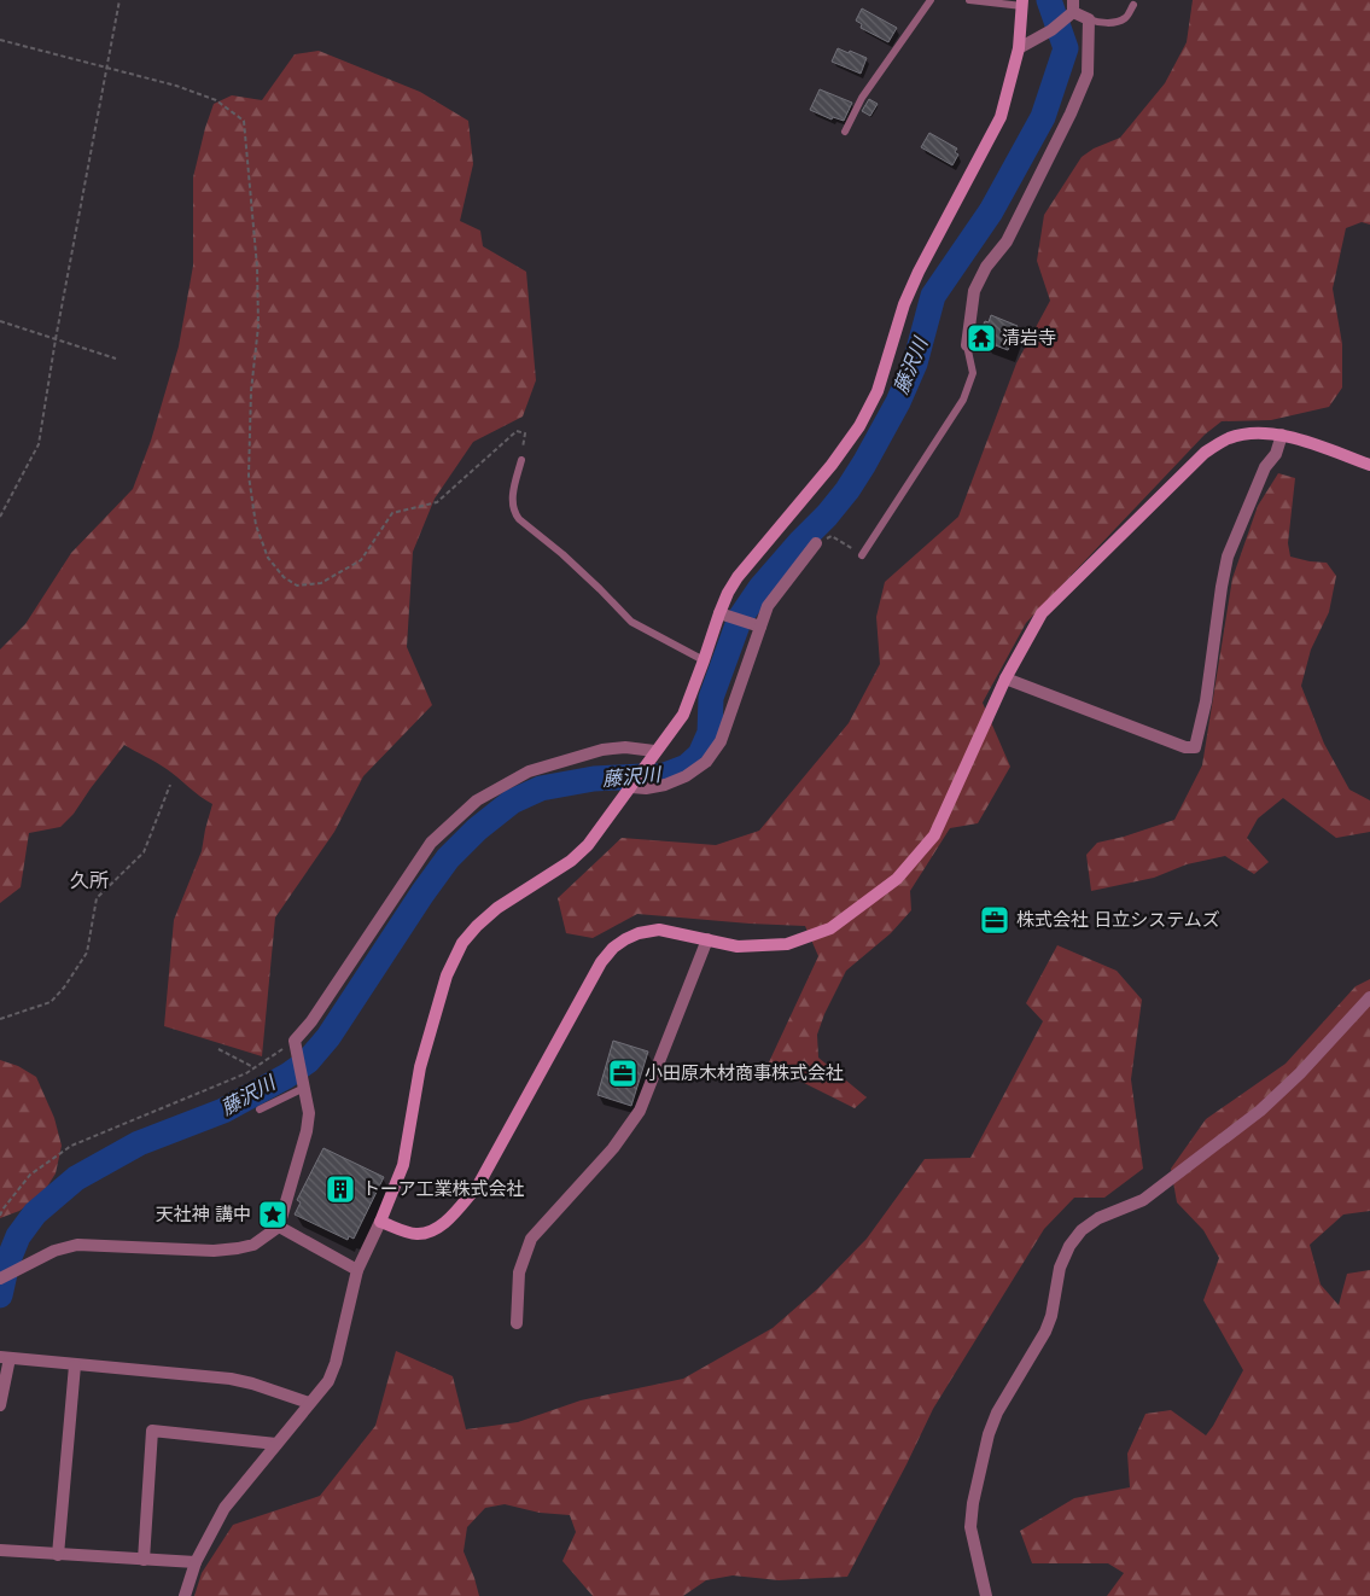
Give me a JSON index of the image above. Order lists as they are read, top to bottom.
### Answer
{
  "districts": ["久所"],
  "water": ["藤沢川"],
  "places": {
    "temple": ["清岩寺"],
    "office": ["株式会社 日立システムズ", "小田原木材商事株式会社"],
    "building": ["トーア工業株式会社"],
    "place": ["天社神 講中"]
  }
}
